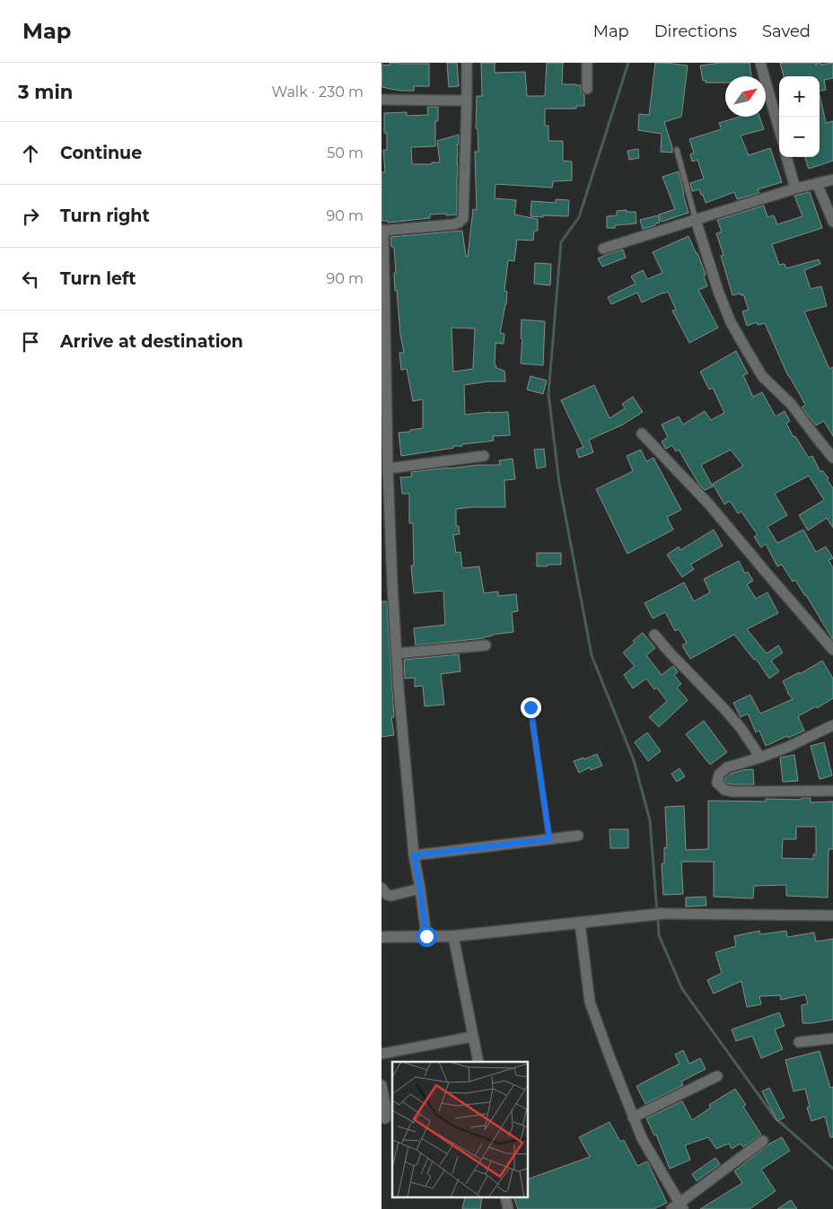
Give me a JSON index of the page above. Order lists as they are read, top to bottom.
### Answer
{
  "north": "top right",
  "page": {
    "header": "Map",
    "nav": ["Map", "Directions", "Saved"],
    "heading": ["3 min", "Walk · 230 m"],
    "map_buttons": ["+", "−"],
    "list": [
      ["Continue", "50 m"],
      ["Turn right", "90 m"],
      ["Turn left", "90 m"],
      "Arrive at destination"
    ]
  }
}
